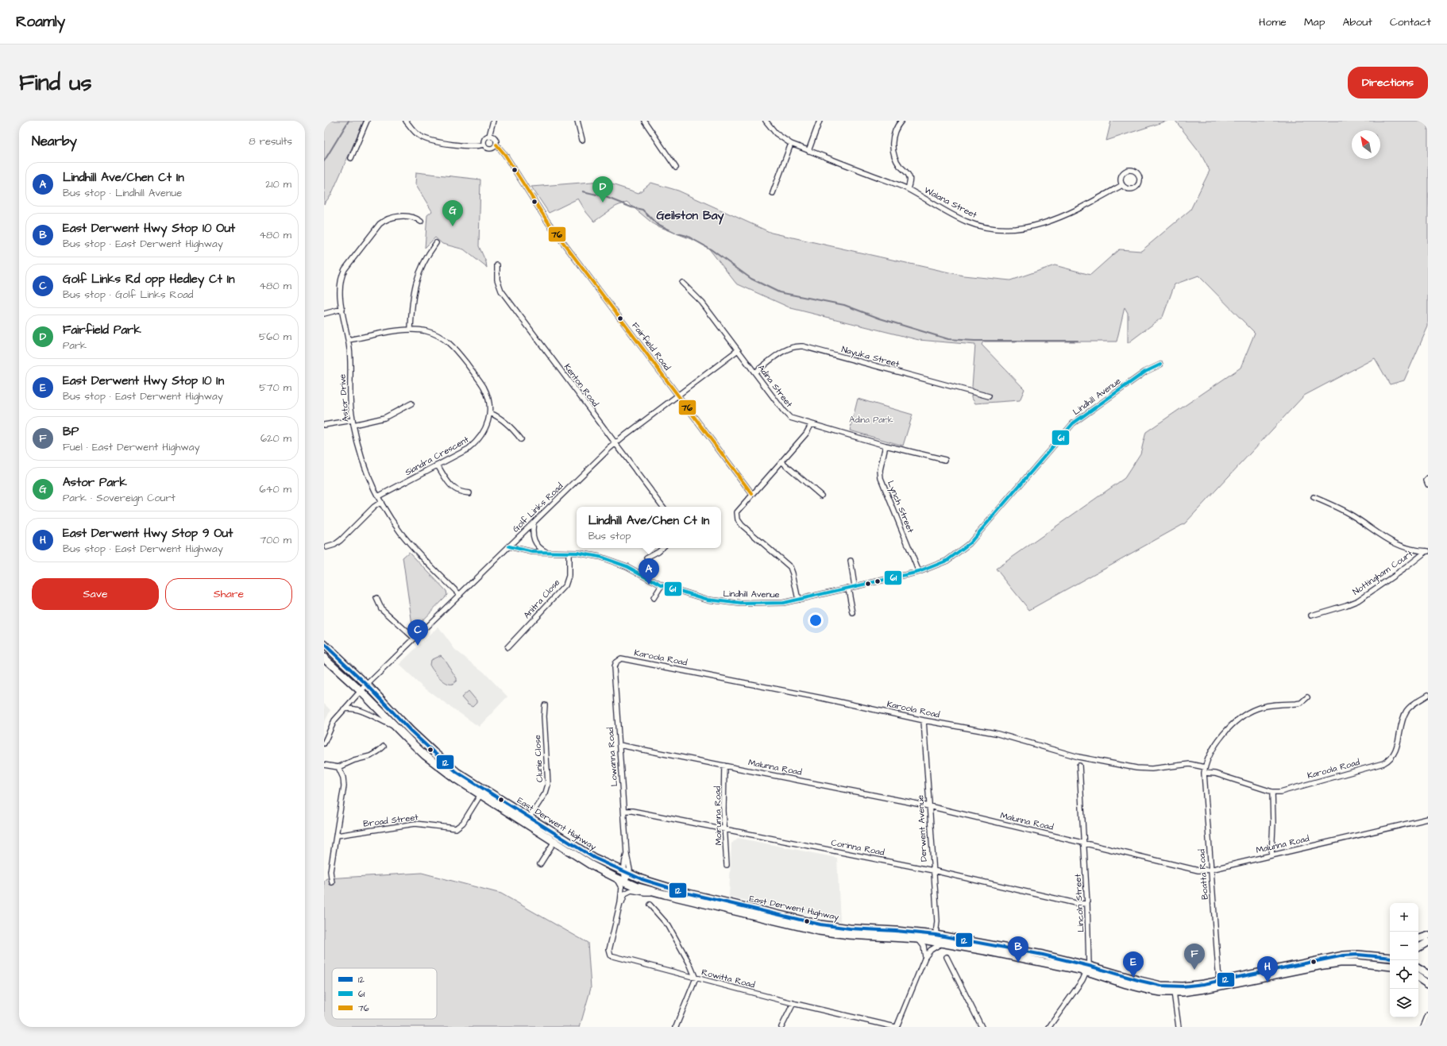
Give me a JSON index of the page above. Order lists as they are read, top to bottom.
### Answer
{
  "streets": {
    "main road": ["East Derwent Highway"],
    "street": [
      "Walana Street",
      "Fairfield Road",
      "Nayuka Street",
      "Kenton Road",
      "Adina Street",
      "Lindhill Avenue",
      "Astor Drive",
      "Siandra Crescent",
      "Lynch Street",
      "Golf Links Road",
      "Nottingham Court",
      "Anitra Close",
      "Karoola Road",
      "Lowanna Road",
      "Clunie Close",
      "Malunna Road",
      "Moirunna Road",
      "Broad Street",
      "Derwent Avenue",
      "Corinna Road",
      "Boatta Road",
      "Lincoln Street",
      "Rowitta Road"
    ]
  },
  "crossings": [
    ["Fairfield Road", "Golf Links Road"],
    ["Nayuka Street", "Adina Street"],
    ["Kenton Road", "Golf Links Road"],
    ["Adina Street", "Lynch Street"],
    ["Adina Street", "Golf Links Road"],
    ["Lindhill Avenue", "Lynch Street"],
    ["Lindhill Avenue", "Golf Links Road"],
    ["Lindhill Avenue", "Anitra Close"],
    ["Astor Drive", "Siandra Crescent"],
    ["Astor Drive", "Golf Links Road"],
    ["Golf Links Road", "East Derwent Highway"],
    ["Karoola Road", "Lowanna Road"],
    ["Karoola Road", "Derwent Avenue"],
    ["Karoola Road", "Boatta Road"],
    ["Lowanna Road", "Malunna Road"],
    ["Lowanna Road", "East Derwent Highway"],
    ["Lowanna Road", "Corinna Road"],
    ["Clunie Close", "East Derwent Highway"],
    ["Malunna Road", "Moirunna Road"],
    ["Malunna Road", "Derwent Avenue"],
    ["Malunna Road", "Boatta Road"],
    ["Malunna Road", "Lincoln Street"],
    ["Moirunna Road", "Corinna Road"],
    ["Broad Street", "East Derwent Highway"],
    ["East Derwent Highway", "Derwent Avenue"],
    ["East Derwent Highway", "Boatta Road"],
    ["East Derwent Highway", "Lincoln Street"],
    ["East Derwent Highway", "Rowitta Road"],
    ["Derwent Avenue", "Corinna Road"],
    ["Corinna Road", "Lincoln Street"]
  ],
  "districts": ["Geilston Bay"],
  "parks": ["Adina Park"],
  "lines": ["transit line 76", "transit line 61", "transit line 12"],
  "legend": ["12", "61", "76"],
  "north": "top left",
  "page": {
    "header": "Roamly",
    "nav": [
      "Home",
      "Map",
      "About",
      "Contact"
    ],
    "buttons": [
      "Directions",
      ["Save", "Share"]
    ],
    "title": "Find us",
    "heading": ["Nearby", "8 results"],
    "list": [
      {
        "mark": "A",
        "name": "Lindhill Ave/Chen Ct In",
        "note": "Bus stop · Lindhill Avenue",
        "value": "210 m"
      },
      {
        "mark": "B",
        "name": "East Derwent Hwy Stop 10 Out",
        "note": "Bus stop · East Derwent Highway",
        "value": "480 m"
      },
      {
        "mark": "C",
        "name": "Golf Links Rd opp Hedley Ct In",
        "note": "Bus stop · Golf Links Road",
        "value": "480 m"
      },
      {
        "mark": "D",
        "name": "Fairfield Park",
        "note": "Park",
        "value": "560 m"
      },
      {
        "mark": "E",
        "name": "East Derwent Hwy Stop 10 In",
        "note": "Bus stop · East Derwent Highway",
        "value": "570 m"
      },
      {
        "mark": "F",
        "name": "BP",
        "note": "Fuel · East Derwent Highway",
        "value": "620 m"
      },
      {
        "mark": "G",
        "name": "Astor Park",
        "note": "Park · Sovereign Court",
        "value": "640 m"
      },
      {
        "mark": "H",
        "name": "East Derwent Hwy Stop 9 Out",
        "note": "Bus stop · East Derwent Highway",
        "value": "700 m"
      }
    ],
    "pins": [
      "D",
      "G",
      "A",
      "C",
      "B",
      "F",
      "E",
      "H"
    ],
    "popup": ["Lindhill Ave/Chen Ct In", "Bus stop"],
    "map_buttons": ["+", "−"]
  }
}
